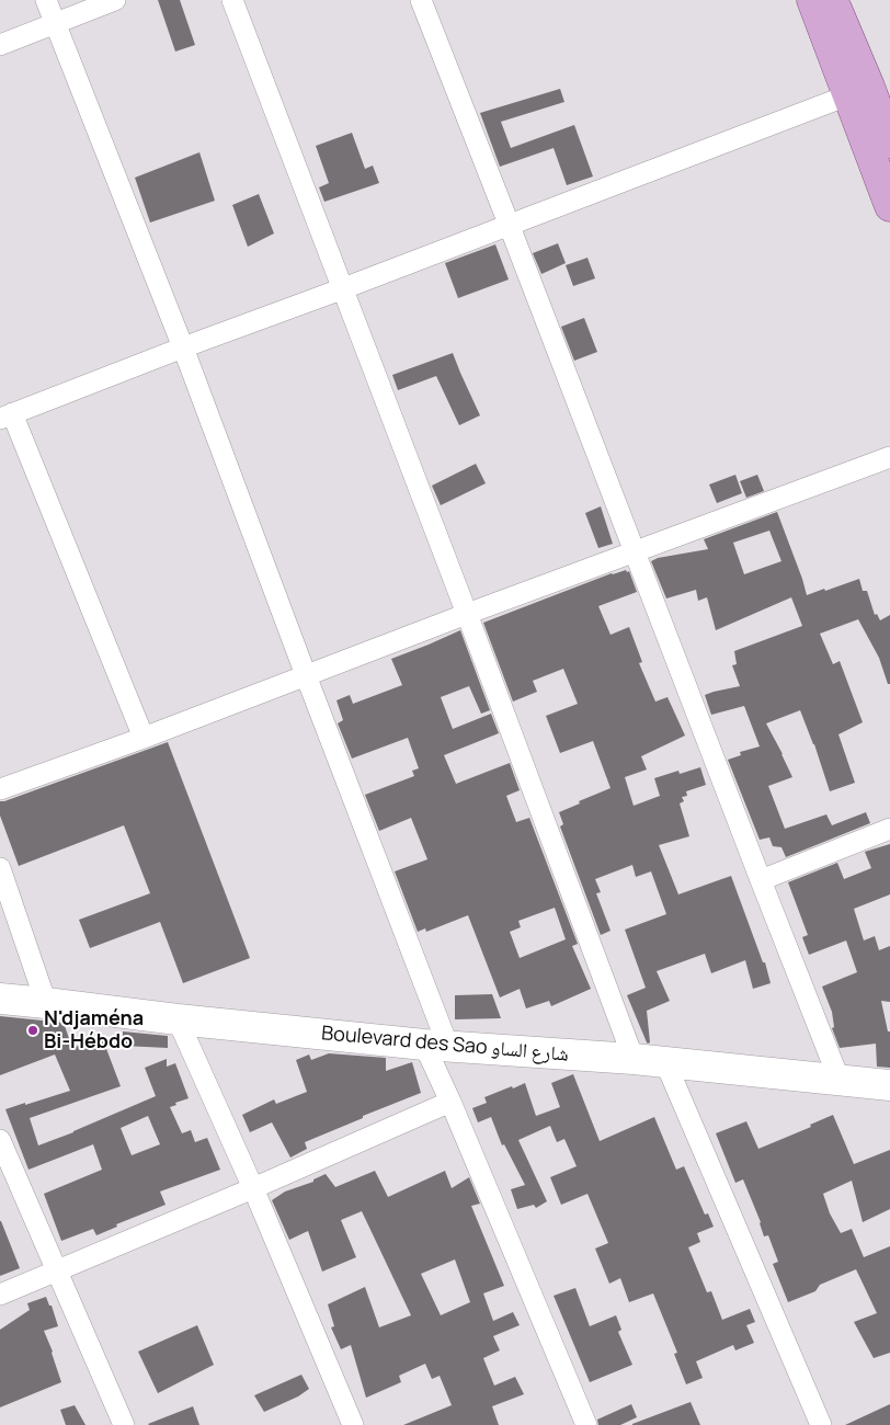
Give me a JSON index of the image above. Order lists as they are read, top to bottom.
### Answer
{
  "streets": {
    "street": ["Boulevard des Sao شارع الساو"]
  },
  "places": ["N'djaména Bi-Hébdo"]
}
